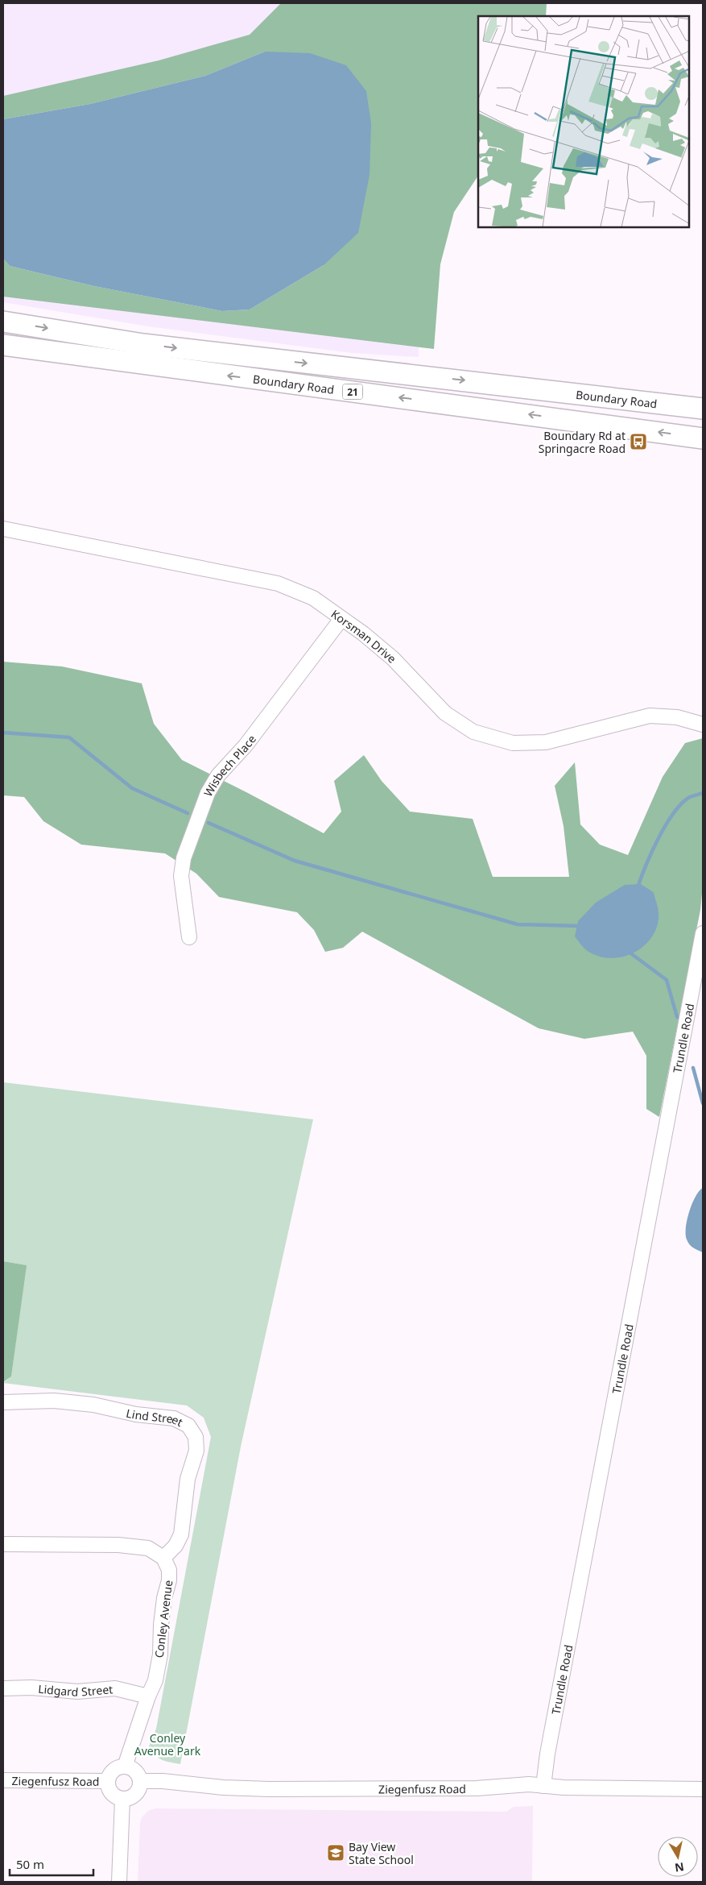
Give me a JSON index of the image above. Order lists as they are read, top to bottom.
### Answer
{
  "streets": {
    "highway": ["Boundary Road", "21"],
    "street": [
      "Korsman Drive",
      "Wisbech Place",
      "Trundle Road",
      "Lind Street",
      "Conley Avenue",
      "Lidgard Street",
      "Ziegenfusz Road"
    ]
  },
  "crossings": [
    ["Korsman Drive", "Wisbech Place"],
    ["Trundle Road", "Ziegenfusz Road"],
    ["Lind Street", "Conley Avenue"],
    ["Conley Avenue", "Lidgard Street"],
    ["Conley Avenue", "Ziegenfusz Road"]
  ],
  "parks": ["Conley Avenue Park"],
  "places": {
    "bus stop": ["Boundary Rd at Springacre Road"],
    "school or university": ["Bay View State School"]
  },
  "scale_bar": "50 m",
  "north": "bottom"
}
